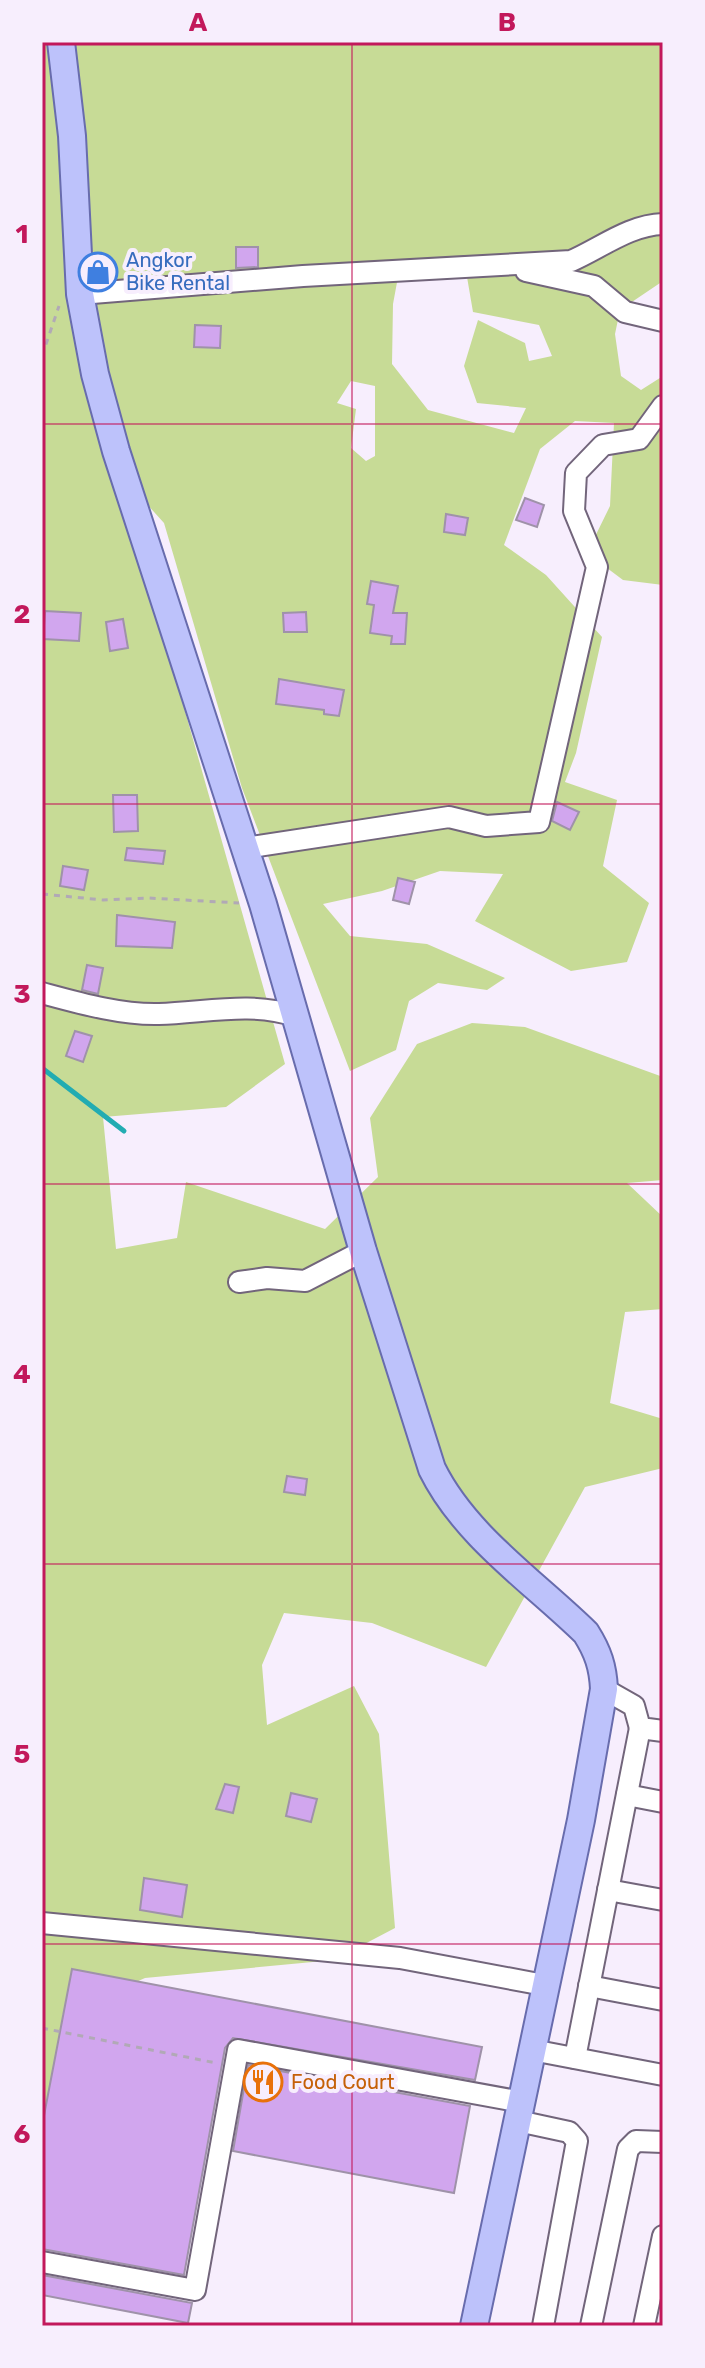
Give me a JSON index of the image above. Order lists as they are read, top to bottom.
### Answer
{
  "places": {
    "shop": ["Angkor Bike Rental"],
    "restaurant": ["Food Court"]
  },
  "grid": {
    "columns": ["A", "B"],
    "rows": [
      "1",
      "2",
      "3",
      "4",
      "5",
      "6"
    ]
  }
}
